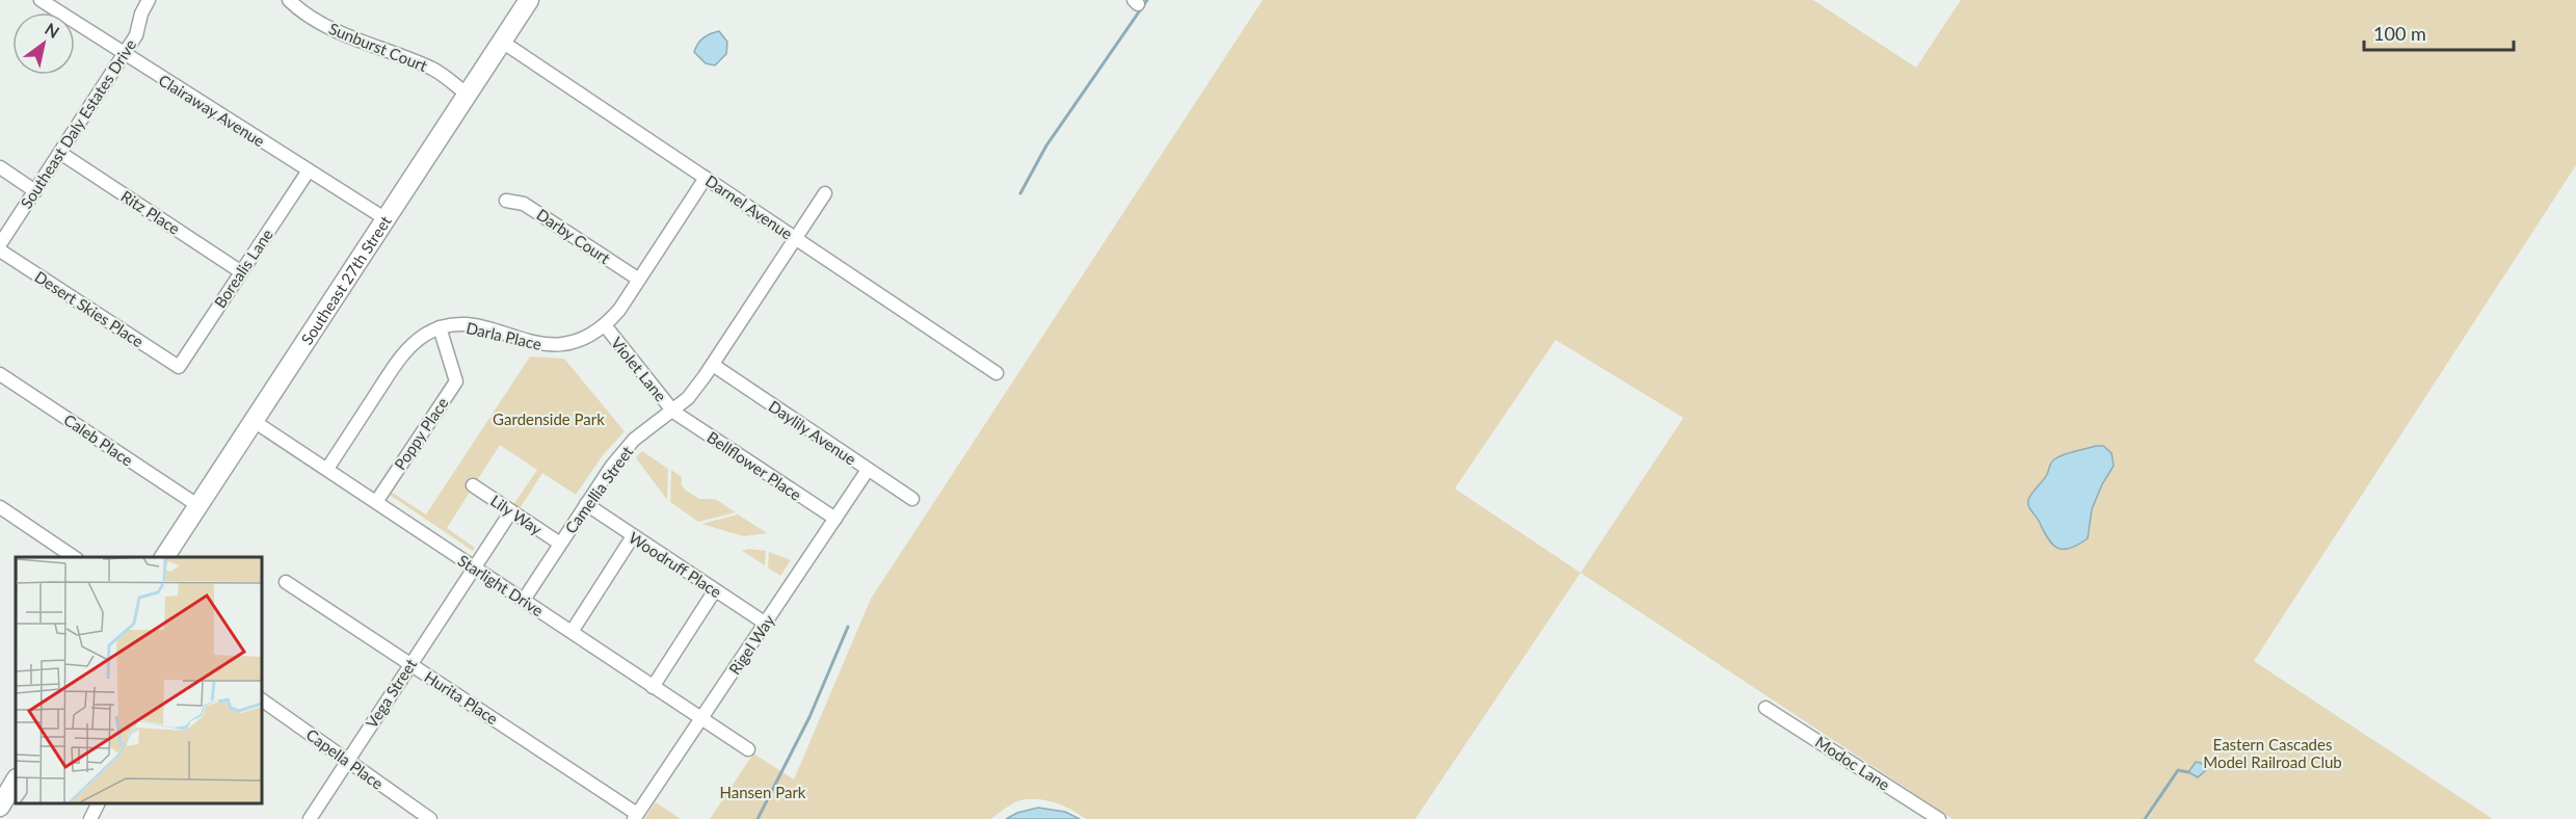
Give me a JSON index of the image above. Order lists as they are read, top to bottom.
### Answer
{
  "streets": {
    "main road": ["Southeast 27th Street"],
    "street": [
      "Sunburst Court",
      "Clairaway Avenue",
      "Southeast Daly Estates Drive",
      "Darnel Avenue",
      "Ritz Place",
      "Darby Court",
      "Borealis Lane",
      "Desert Skies Place",
      "Darla Place",
      "Violet Lane",
      "Daylily Avenue",
      "Poppy Place",
      "Caleb Place",
      "Bellflower Place",
      "Camellia Street",
      "Lily Way",
      "Woodruff Place",
      "Starlight Drive",
      "Rigel Way",
      "Vega Street",
      "Hurita Place",
      "Capella Place",
      "Modoc Lane"
    ]
  },
  "crossings": [
    ["Sunburst Court", "Southeast 27th Street"],
    ["Clairaway Avenue", "Southeast Daly Estates Drive"],
    ["Clairaway Avenue", "Borealis Lane"],
    ["Clairaway Avenue", "Southeast 27th Street"],
    ["Southeast Daly Estates Drive", "Ritz Place"],
    ["Darnel Avenue", "Southeast 27th Street"],
    ["Darnel Avenue", "Darla Place"],
    ["Darnel Avenue", "Camellia Street"],
    ["Ritz Place", "Borealis Lane"],
    ["Darby Court", "Darla Place"],
    ["Borealis Lane", "Desert Skies Place"],
    ["Southeast 27th Street", "Caleb Place"],
    ["Southeast 27th Street", "Starlight Drive"],
    ["Darla Place", "Violet Lane"],
    ["Darla Place", "Poppy Place"],
    ["Violet Lane", "Bellflower Place"],
    ["Violet Lane", "Camellia Street"],
    ["Daylily Avenue", "Camellia Street"],
    ["Daylily Avenue", "Rigel Way"],
    ["Poppy Place", "Starlight Drive"],
    ["Bellflower Place", "Camellia Street"],
    ["Bellflower Place", "Rigel Way"],
    ["Camellia Street", "Lily Way"],
    ["Camellia Street", "Woodruff Place"],
    ["Camellia Street", "Starlight Drive"],
    ["Lily Way", "Vega Street"],
    ["Woodruff Place", "Rigel Way"],
    ["Starlight Drive", "Rigel Way"],
    ["Starlight Drive", "Vega Street"],
    ["Rigel Way", "Hurita Place"],
    ["Vega Street", "Hurita Place"],
    ["Vega Street", "Capella Place"]
  ],
  "parks": ["Gardenside Park", "Eastern Cascades Model Railroad Club", "Hansen Park"],
  "scale_bar": "100 m",
  "north": "top right"
}
